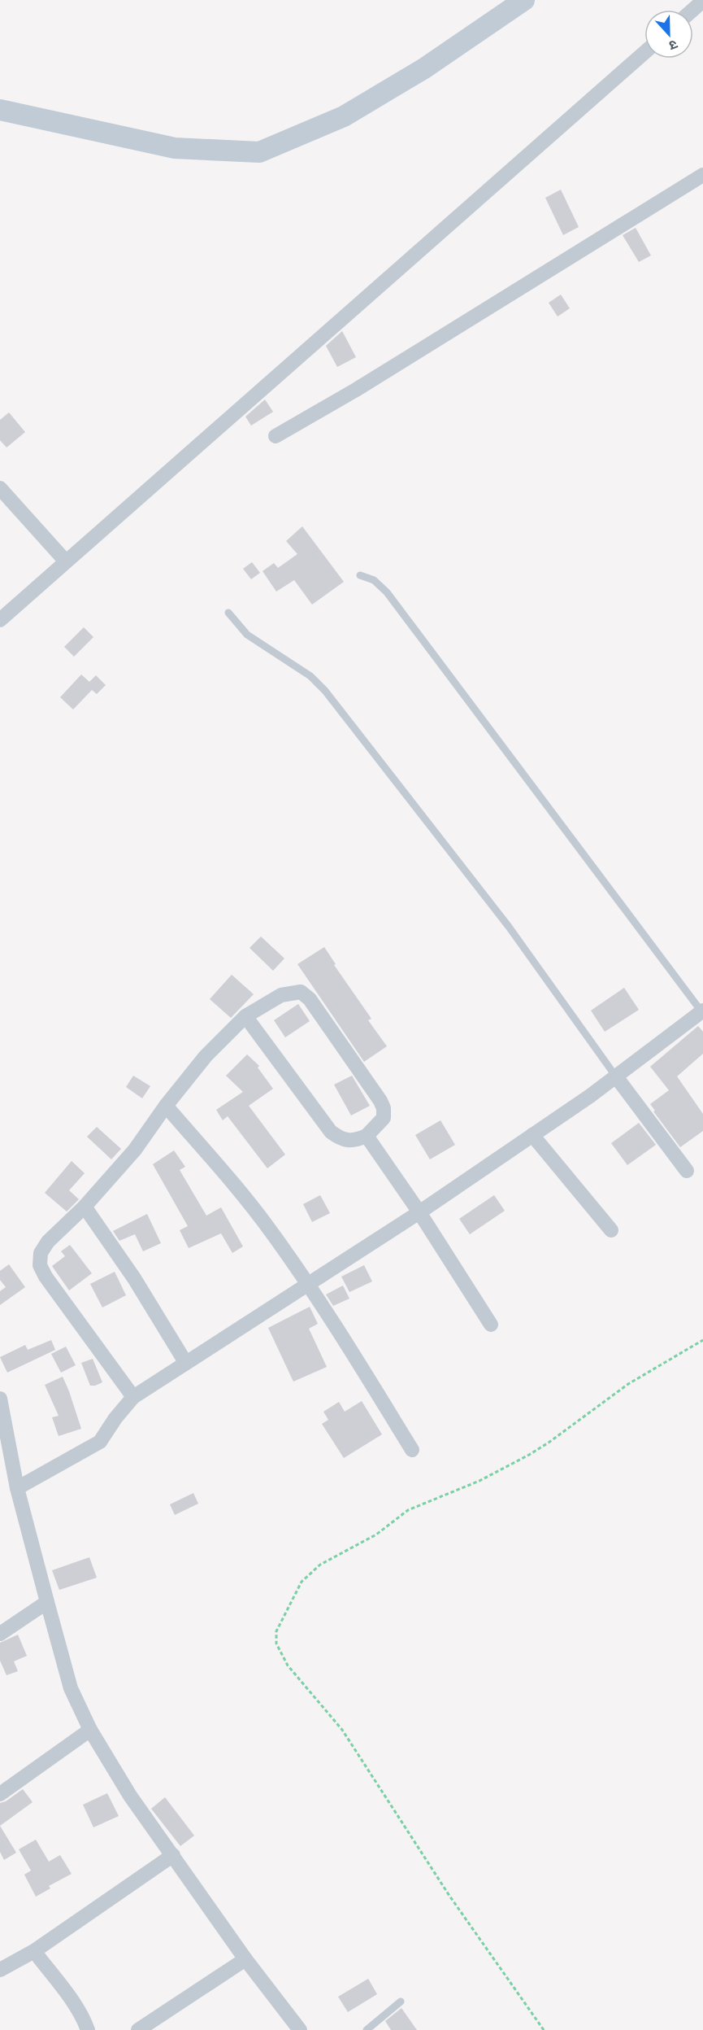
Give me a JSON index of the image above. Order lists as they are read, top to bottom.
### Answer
{
  "north": "bottom"
}
